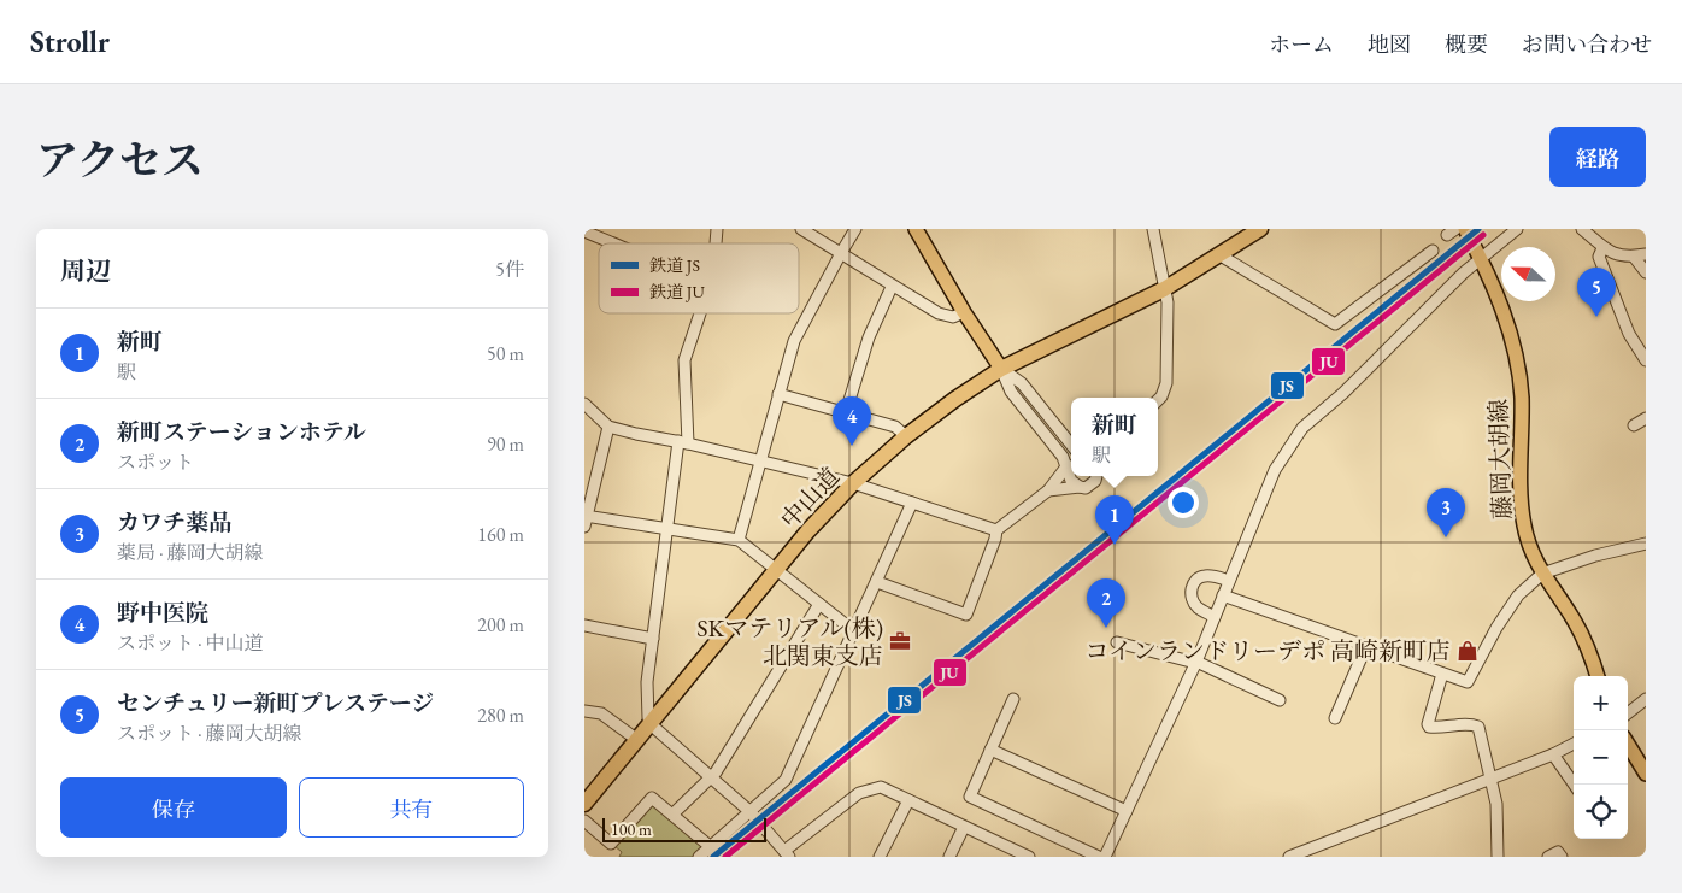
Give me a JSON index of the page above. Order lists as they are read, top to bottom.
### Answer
{
  "streets": {
    "highway": ["中山道"],
    "main road": ["藤岡大胡線"]
  },
  "places": {
    "office": ["SKマテリアル(株) 北関東支店"],
    "shop": ["コインランドリーデポ 高崎新町店"]
  },
  "lines": ["rail line JS", "rail line JU"],
  "legend": ["鉄道 JS", "鉄道 JU"],
  "scale_bar": "100 m",
  "north": "left",
  "page": {
    "header": "Strollr",
    "nav": [
      "ホーム",
      "地図",
      "概要",
      "お問い合わせ"
    ],
    "title": "アクセス",
    "buttons": [
      "経路",
      ["保存", "共有"]
    ],
    "heading": ["周辺", "5件"],
    "pins": [
      "5",
      "4",
      "3",
      "1",
      "2"
    ],
    "list": [
      {
        "mark": "1",
        "name": "新町",
        "note": "駅",
        "value": "50 m"
      },
      {
        "mark": "2",
        "name": "新町ステーションホテル",
        "note": "スポット",
        "value": "90 m"
      },
      {
        "mark": "3",
        "name": "カワチ薬品",
        "note": "薬局 · 藤岡大胡線",
        "value": "160 m"
      },
      {
        "mark": "4",
        "name": "野中医院",
        "note": "スポット · 中山道",
        "value": "200 m"
      },
      {
        "mark": "5",
        "name": "センチュリー新町プレステージ",
        "note": "スポット · 藤岡大胡線",
        "value": "280 m"
      }
    ],
    "popup": ["新町", "駅"],
    "map_buttons": ["+", "−"],
    "scale": "100 m"
  }
}
